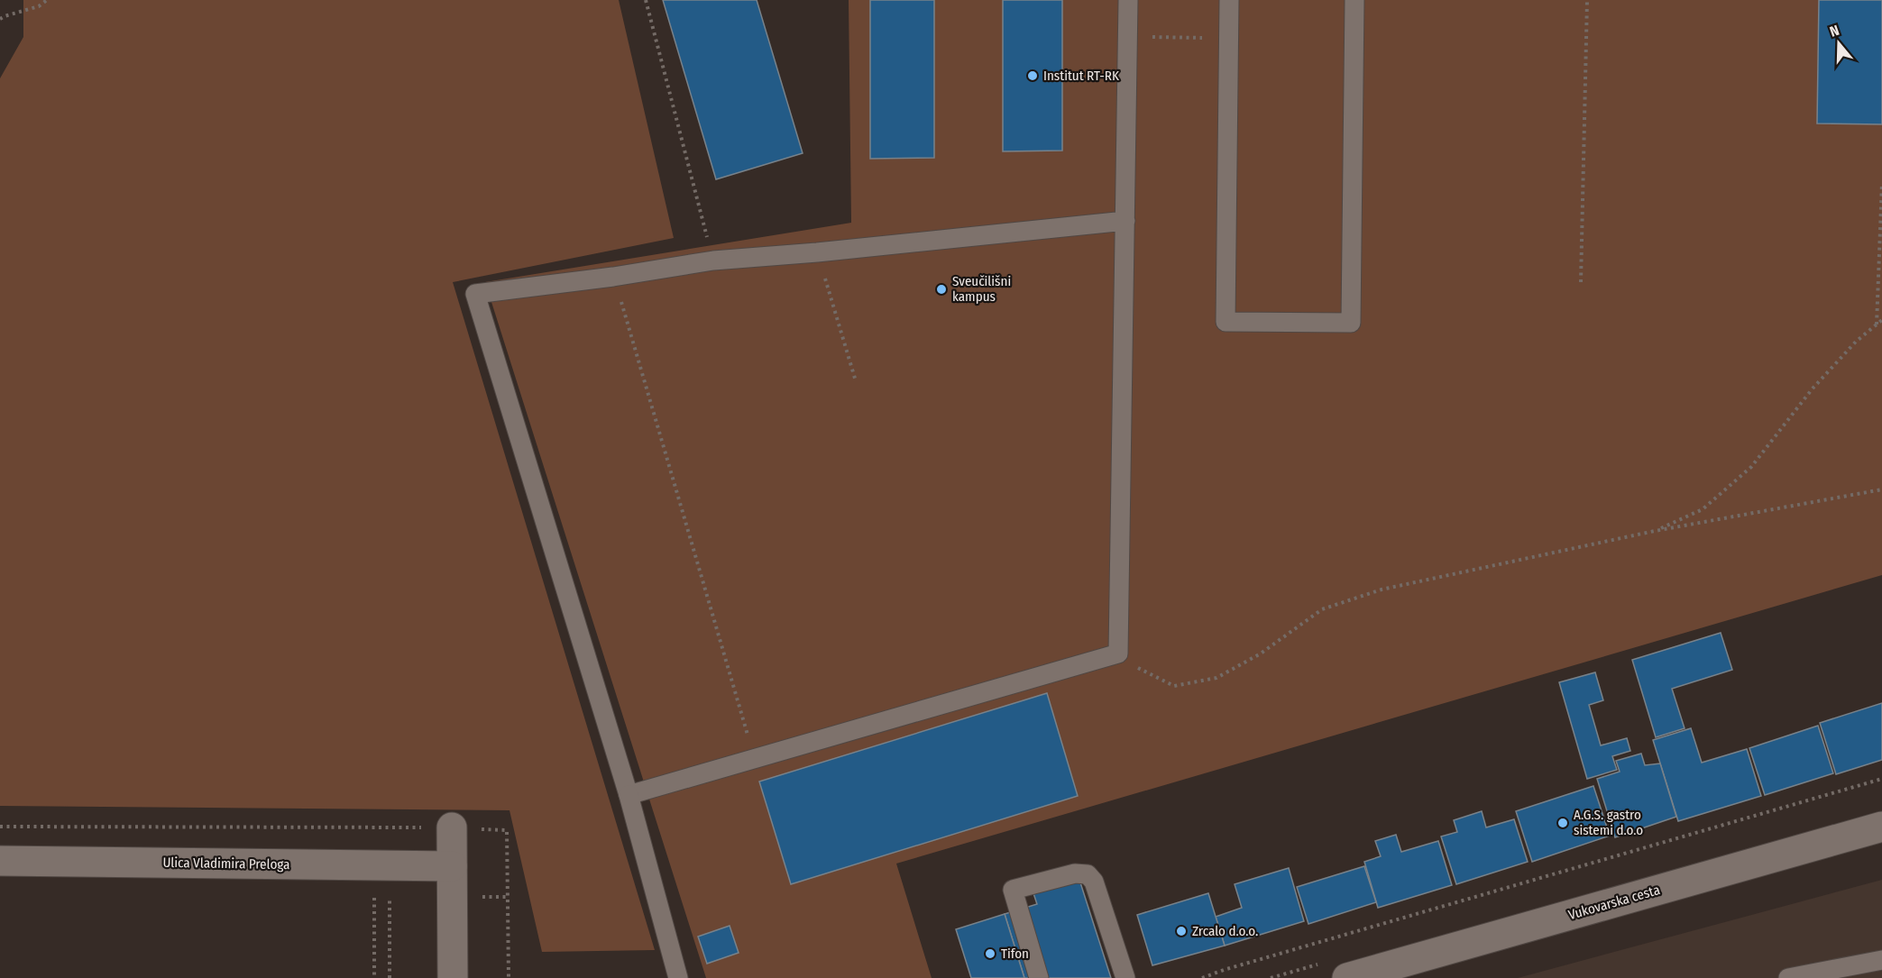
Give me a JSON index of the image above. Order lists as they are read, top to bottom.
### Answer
{
  "streets": {
    "street": ["Ulica Vladimira Preloga", "Vukovarska cesta"]
  },
  "places": [
    "Institut RT-RK",
    "Sveučilišni kampus",
    "A.G.S. gastro sistemi d.o.o",
    "Zrcalo d.o.o.",
    "Tifon"
  ],
  "north": "top"
}
